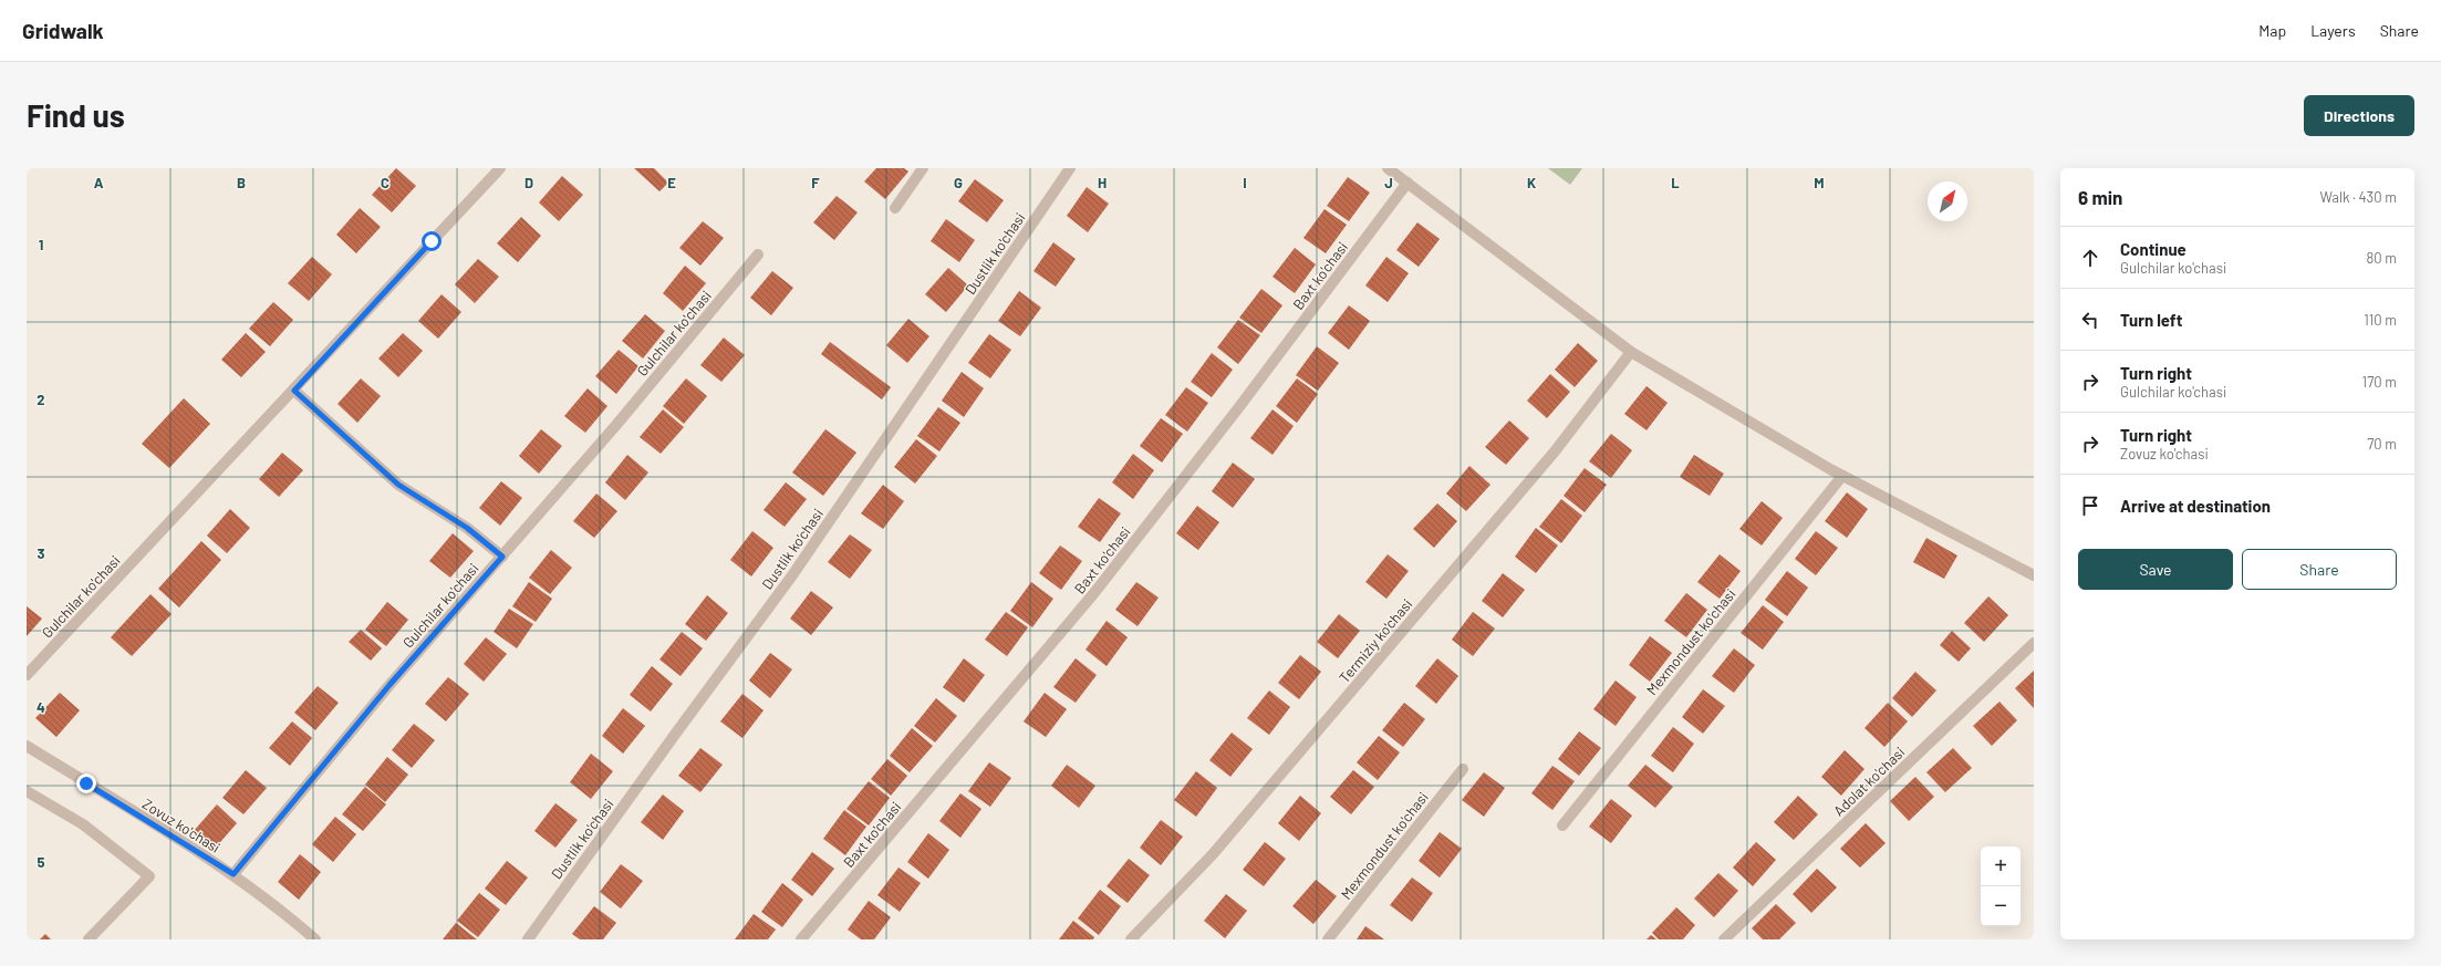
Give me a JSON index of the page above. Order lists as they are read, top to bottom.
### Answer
{
  "streets": {
    "street": [
      "Dustlik ko'chasi",
      "Baxt ko'chasi",
      "Gulchilar ko'chasi",
      "Termiziy ko'chasi",
      "Mexmondust ko'chasi",
      "Adolat ko'chasi",
      "Zovuz ko'chasi"
    ]
  },
  "crossings": [
    ["Gulchilar ko'chasi", "Zovuz ko'chasi"]
  ],
  "north": "top right",
  "page": {
    "header": "Gridwalk",
    "nav": ["Map", "Layers", "Share"],
    "buttons": [
      "Directions",
      ["Save", "Share"]
    ],
    "title": "Find us",
    "heading": ["6 min", "Walk · 430 m"],
    "list": [
      ["Continue", "Gulchilar ko'chasi", "80 m"],
      ["Turn left", "110 m"],
      ["Turn right", "Gulchilar ko'chasi", "170 m"],
      ["Turn right", "Zovuz ko'chasi", "70 m"],
      "Arrive at destination"
    ],
    "map_buttons": ["+", "−"]
  },
  "grid": {
    "columns": [
      "A",
      "B",
      "C",
      "D",
      "E",
      "F",
      "G",
      "H",
      "I",
      "J",
      "K",
      "L",
      "M"
    ],
    "rows": [
      "1",
      "2",
      "3",
      "4",
      "5"
    ]
  }
}
